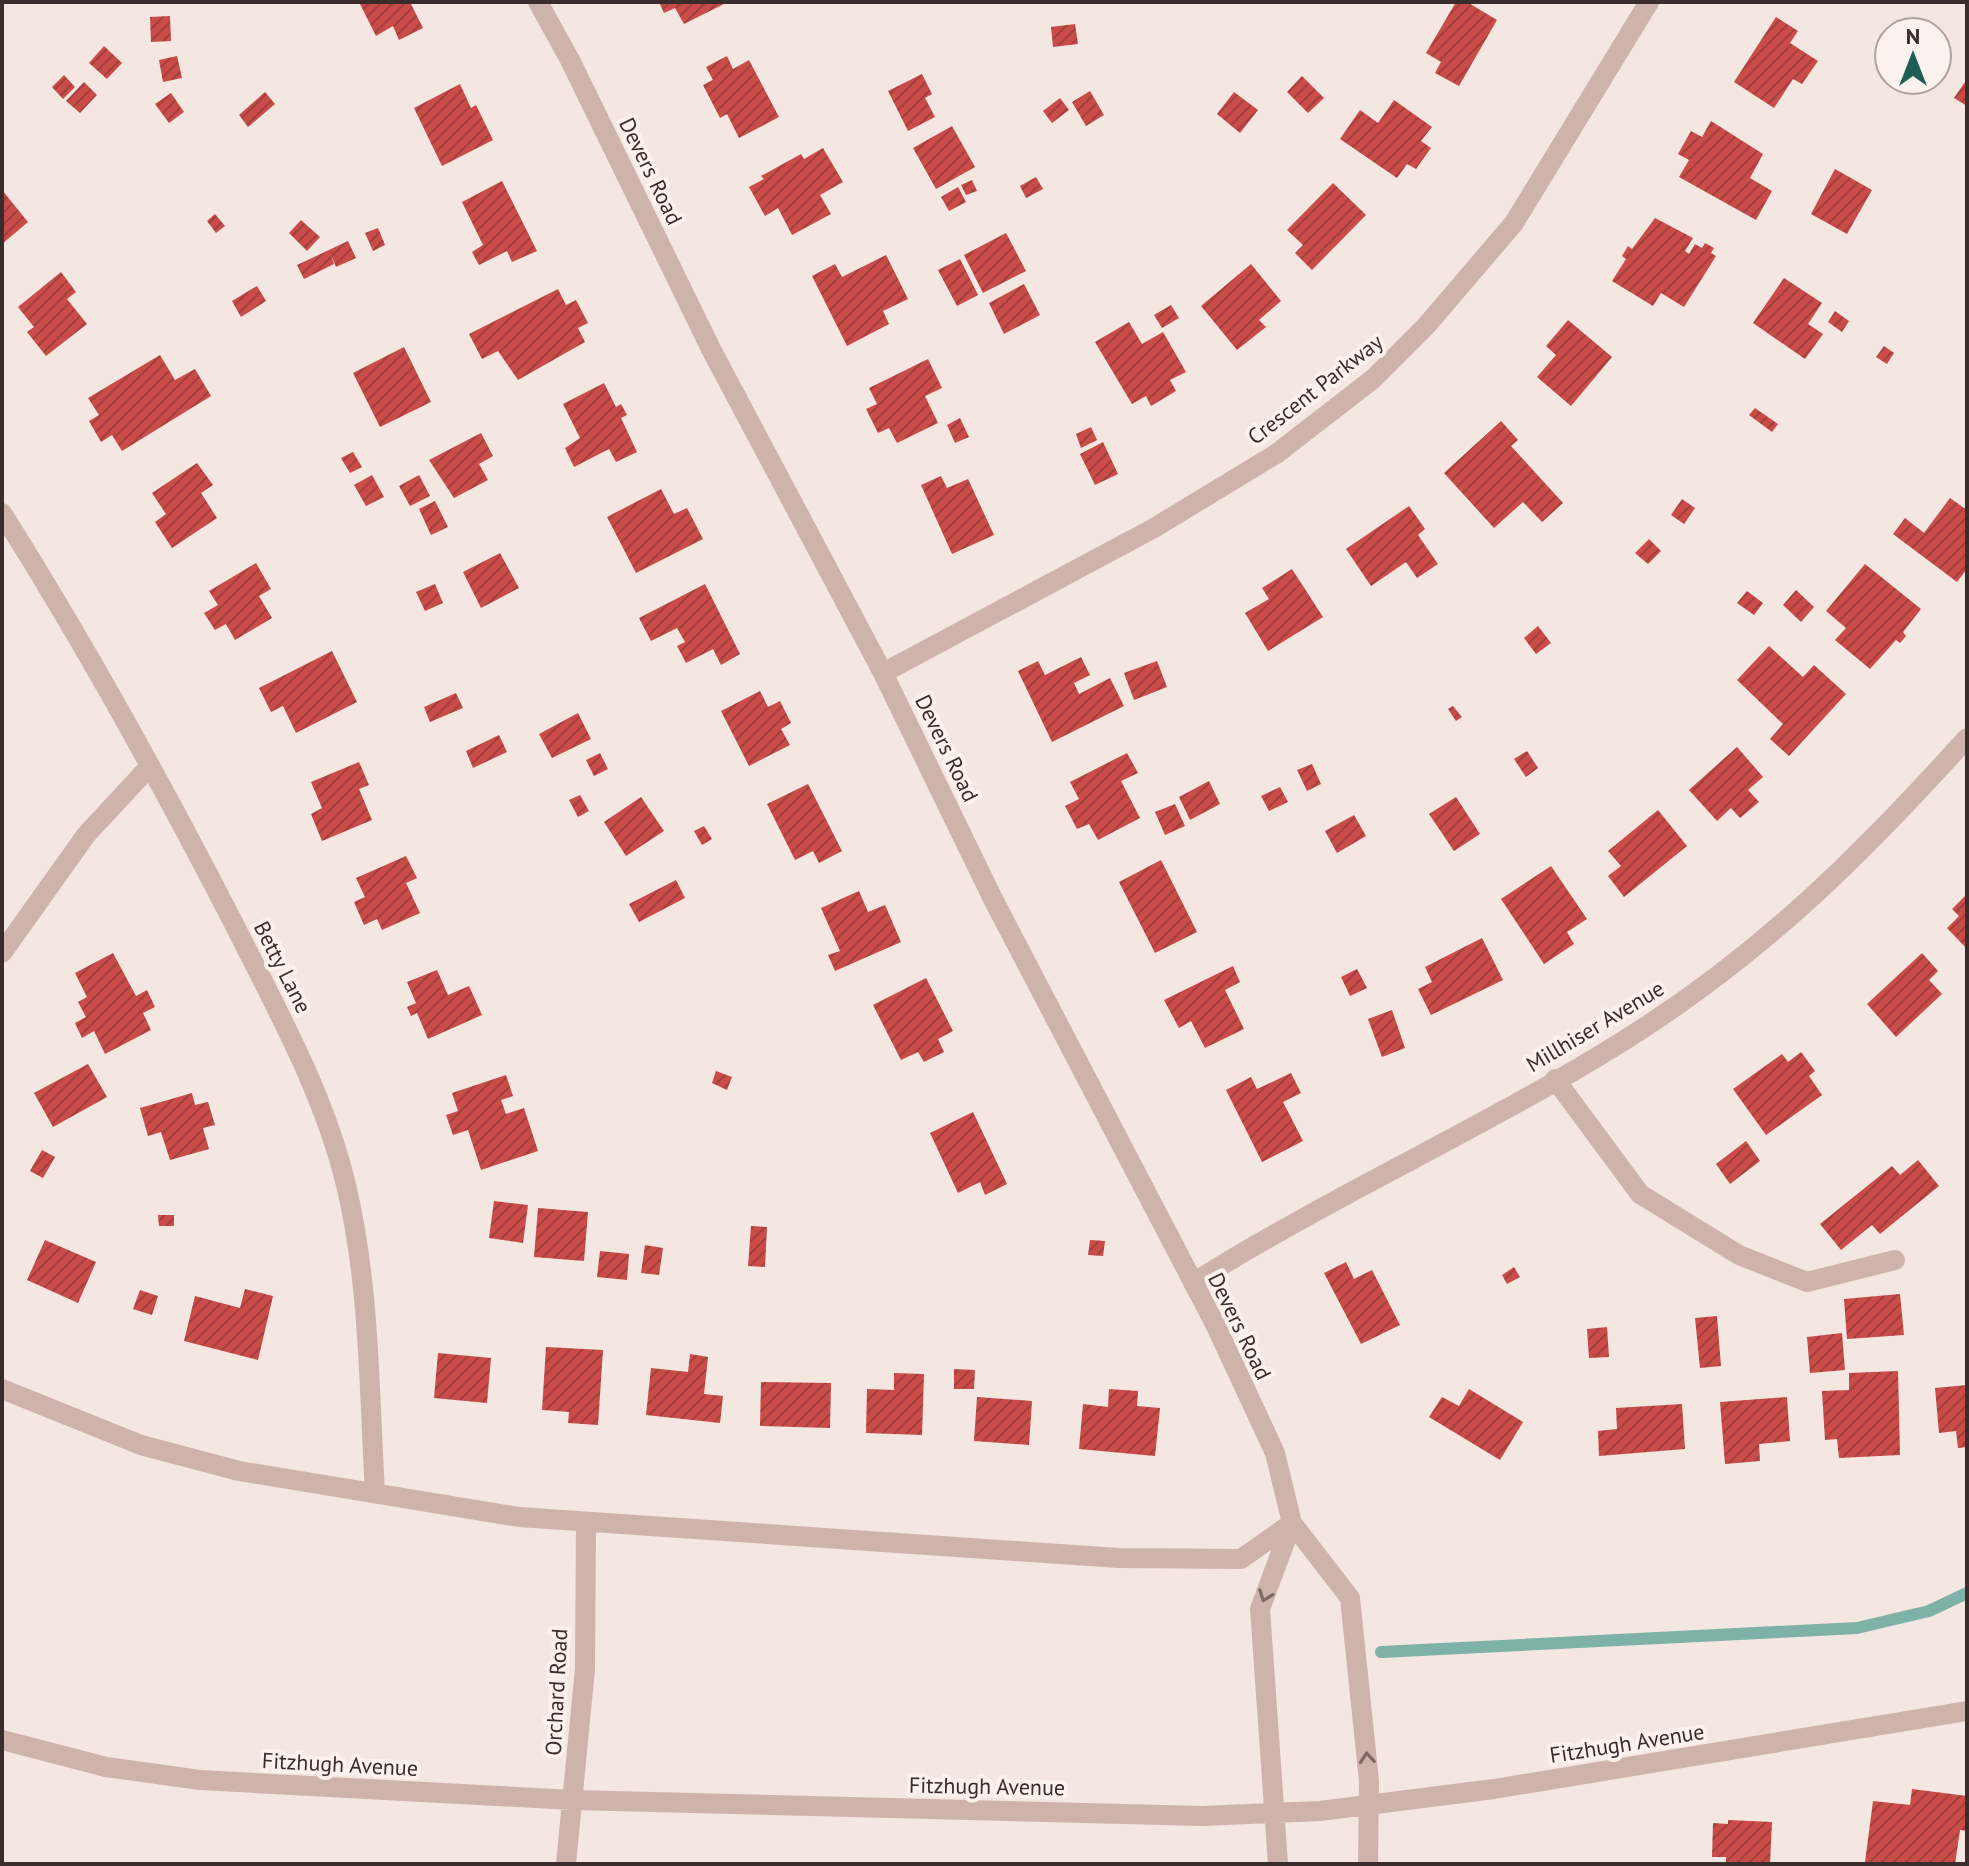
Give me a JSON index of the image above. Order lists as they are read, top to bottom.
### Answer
{
  "streets": {
    "street": [
      "Devers Road",
      "Crescent Parkway",
      "Betty Lane",
      "Millhiser Avenue",
      "Orchard Road",
      "Fitzhugh Avenue"
    ]
  },
  "crossings": [
    ["Devers Road", "Crescent Parkway"],
    ["Devers Road", "Millhiser Avenue"],
    ["Devers Road", "Fitzhugh Avenue"],
    ["Orchard Road", "Fitzhugh Avenue"]
  ],
  "north": "top"
}
